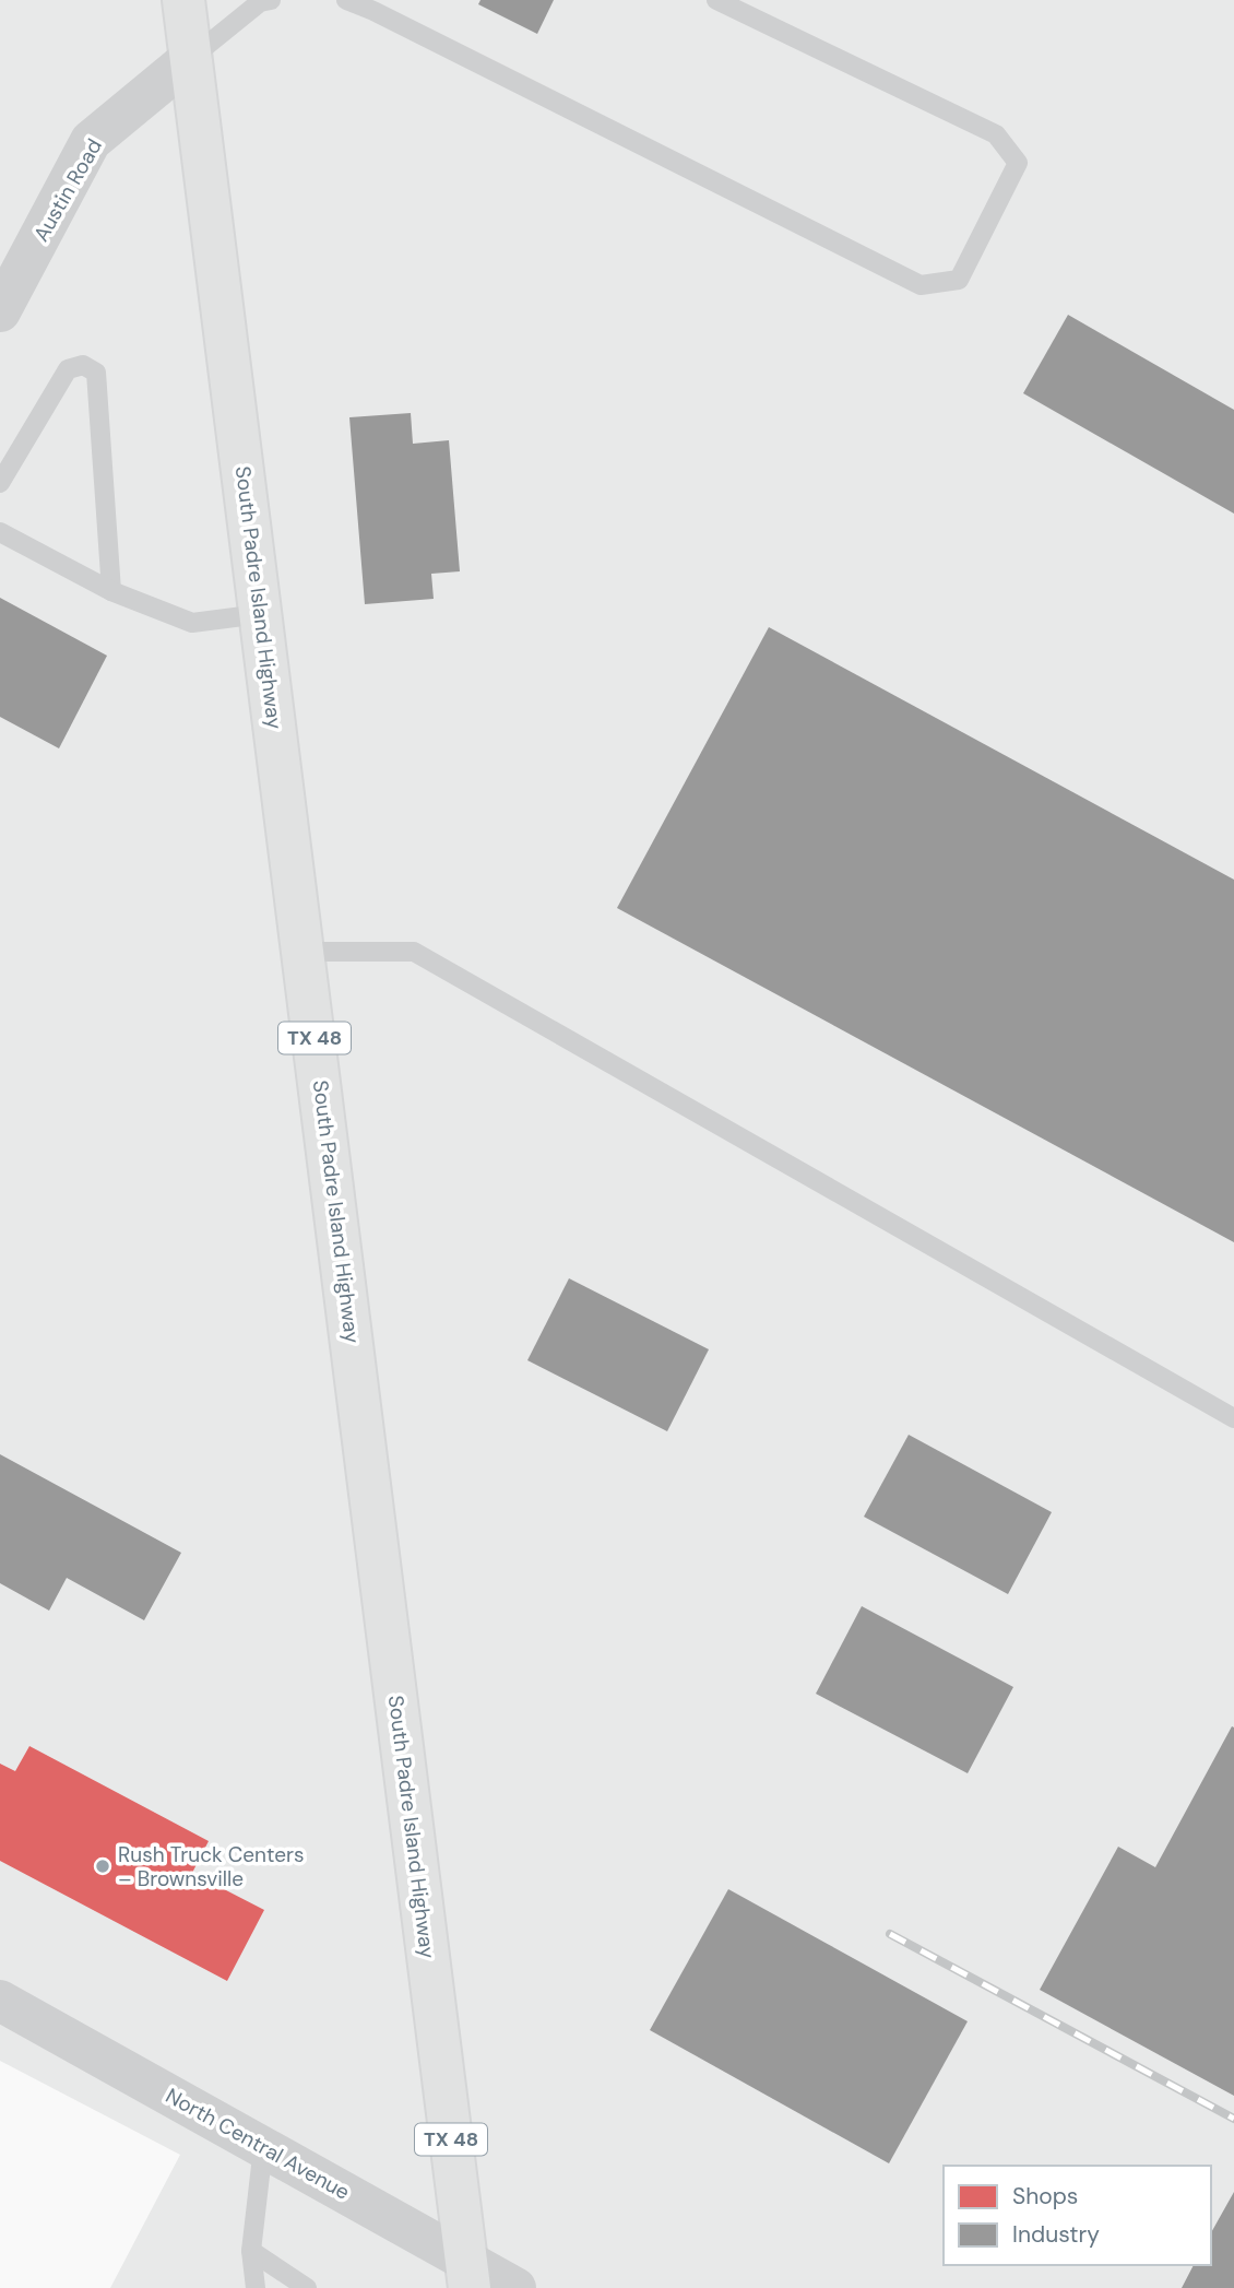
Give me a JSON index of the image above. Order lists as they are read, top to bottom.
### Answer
{
  "streets": {
    "main road": ["South Padre Island Highway", "TX 48"],
    "street": ["Austin Road", "North Central Avenue"]
  },
  "crossings": [
    ["Austin Road", "South Padre Island Highway"],
    ["South Padre Island Highway", "North Central Avenue"]
  ],
  "places": ["Rush Truck Centers – Brownsville"],
  "legend": ["Shops", "Industry"]
}
